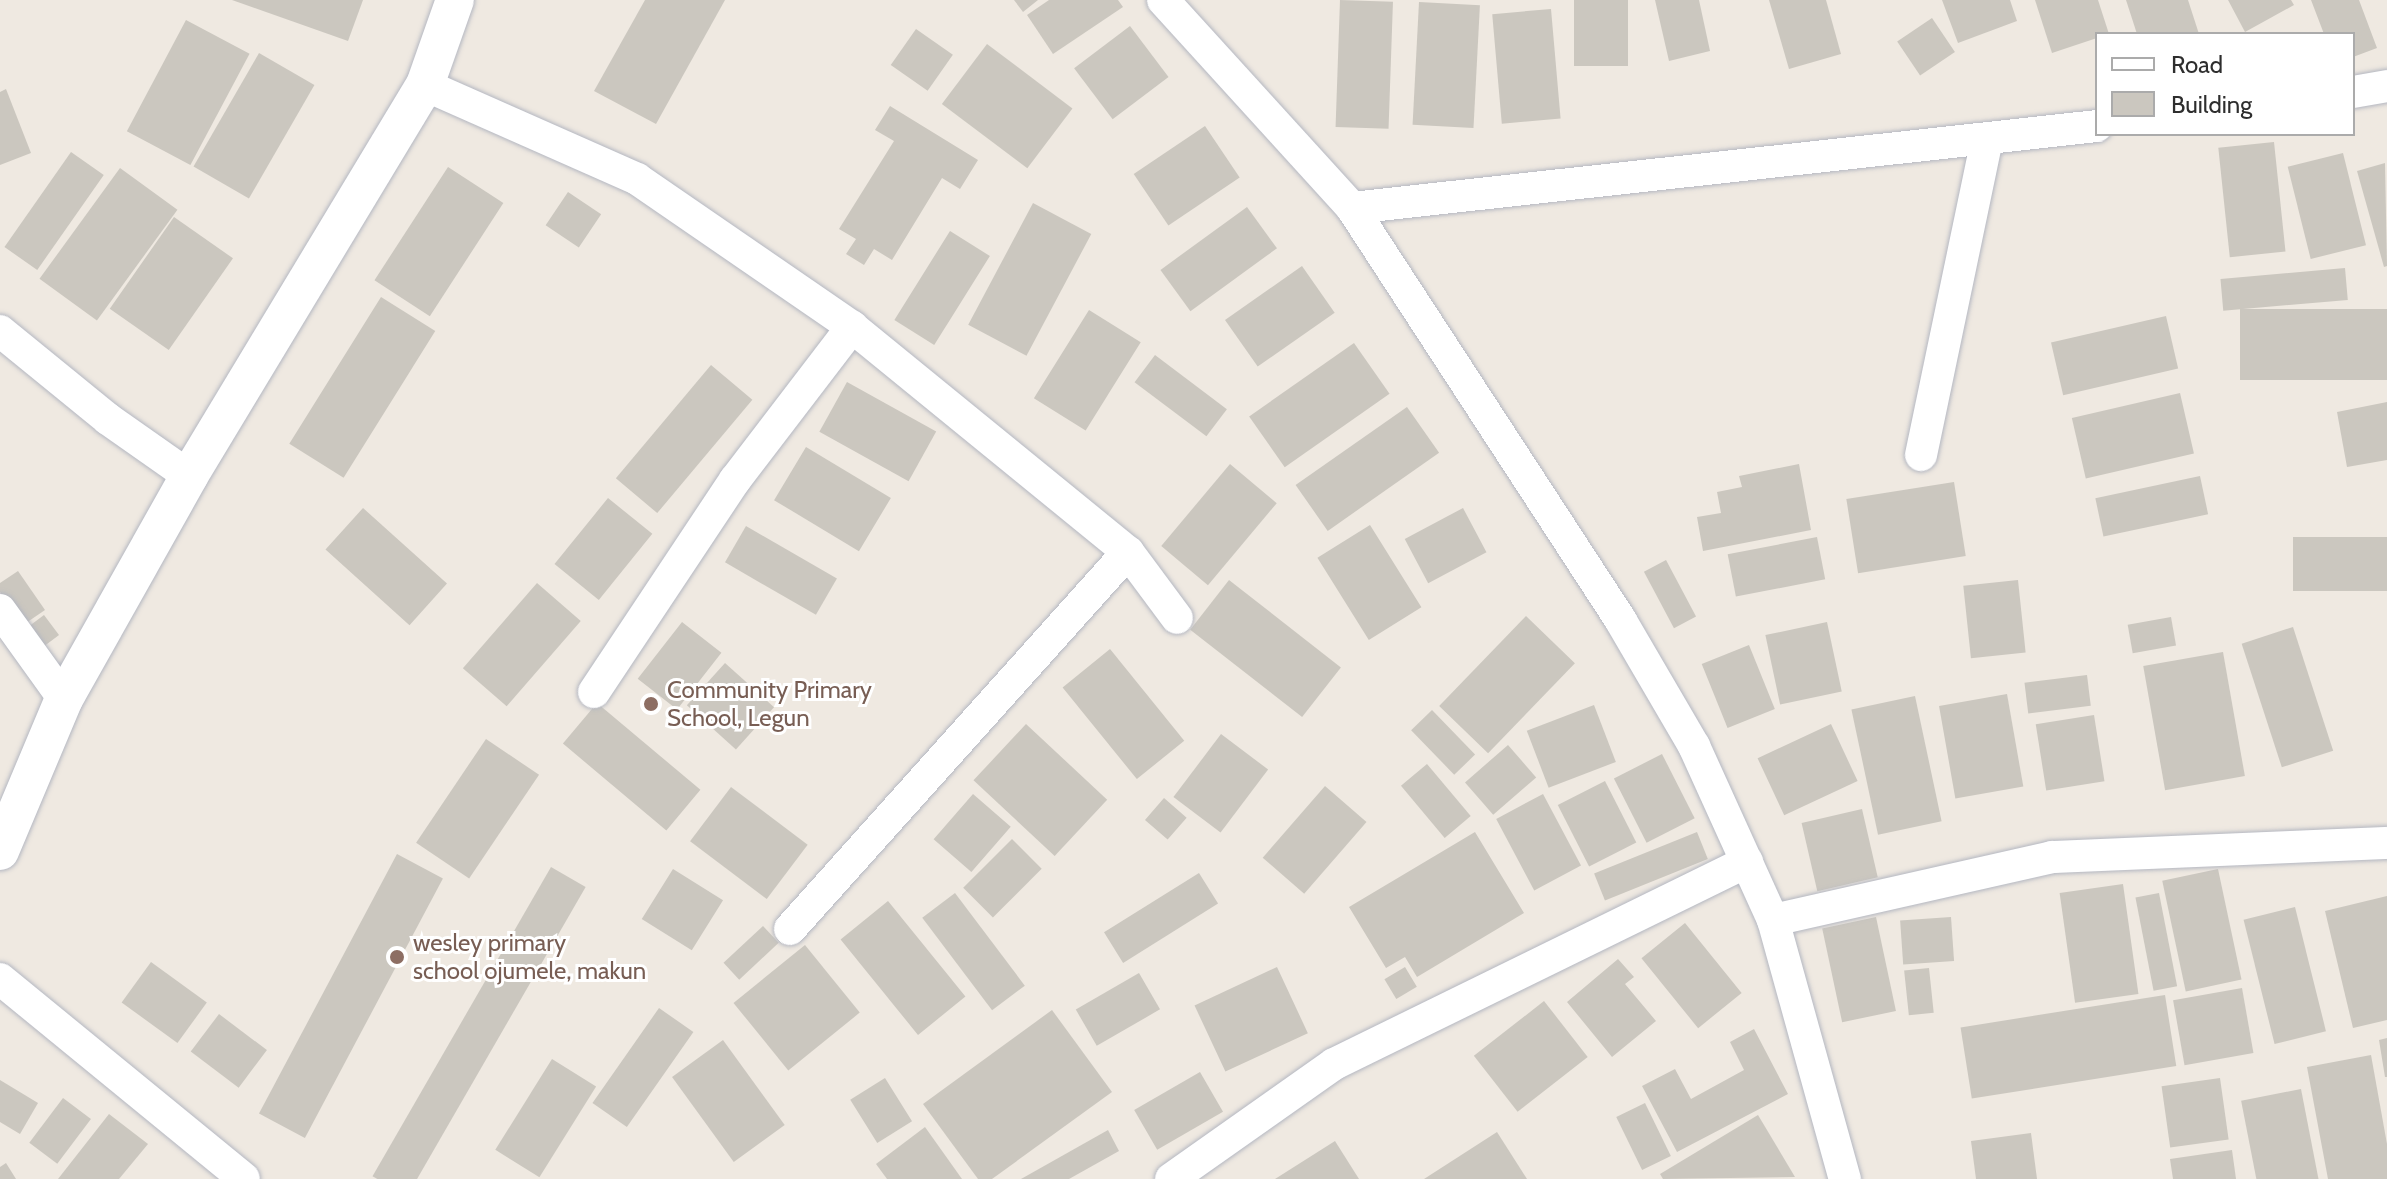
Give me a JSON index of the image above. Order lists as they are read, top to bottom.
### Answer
{
  "places": ["Community Primary School, Legun", "wesley primary school ojumele, makun"],
  "legend": ["Road", "Building"]
}
